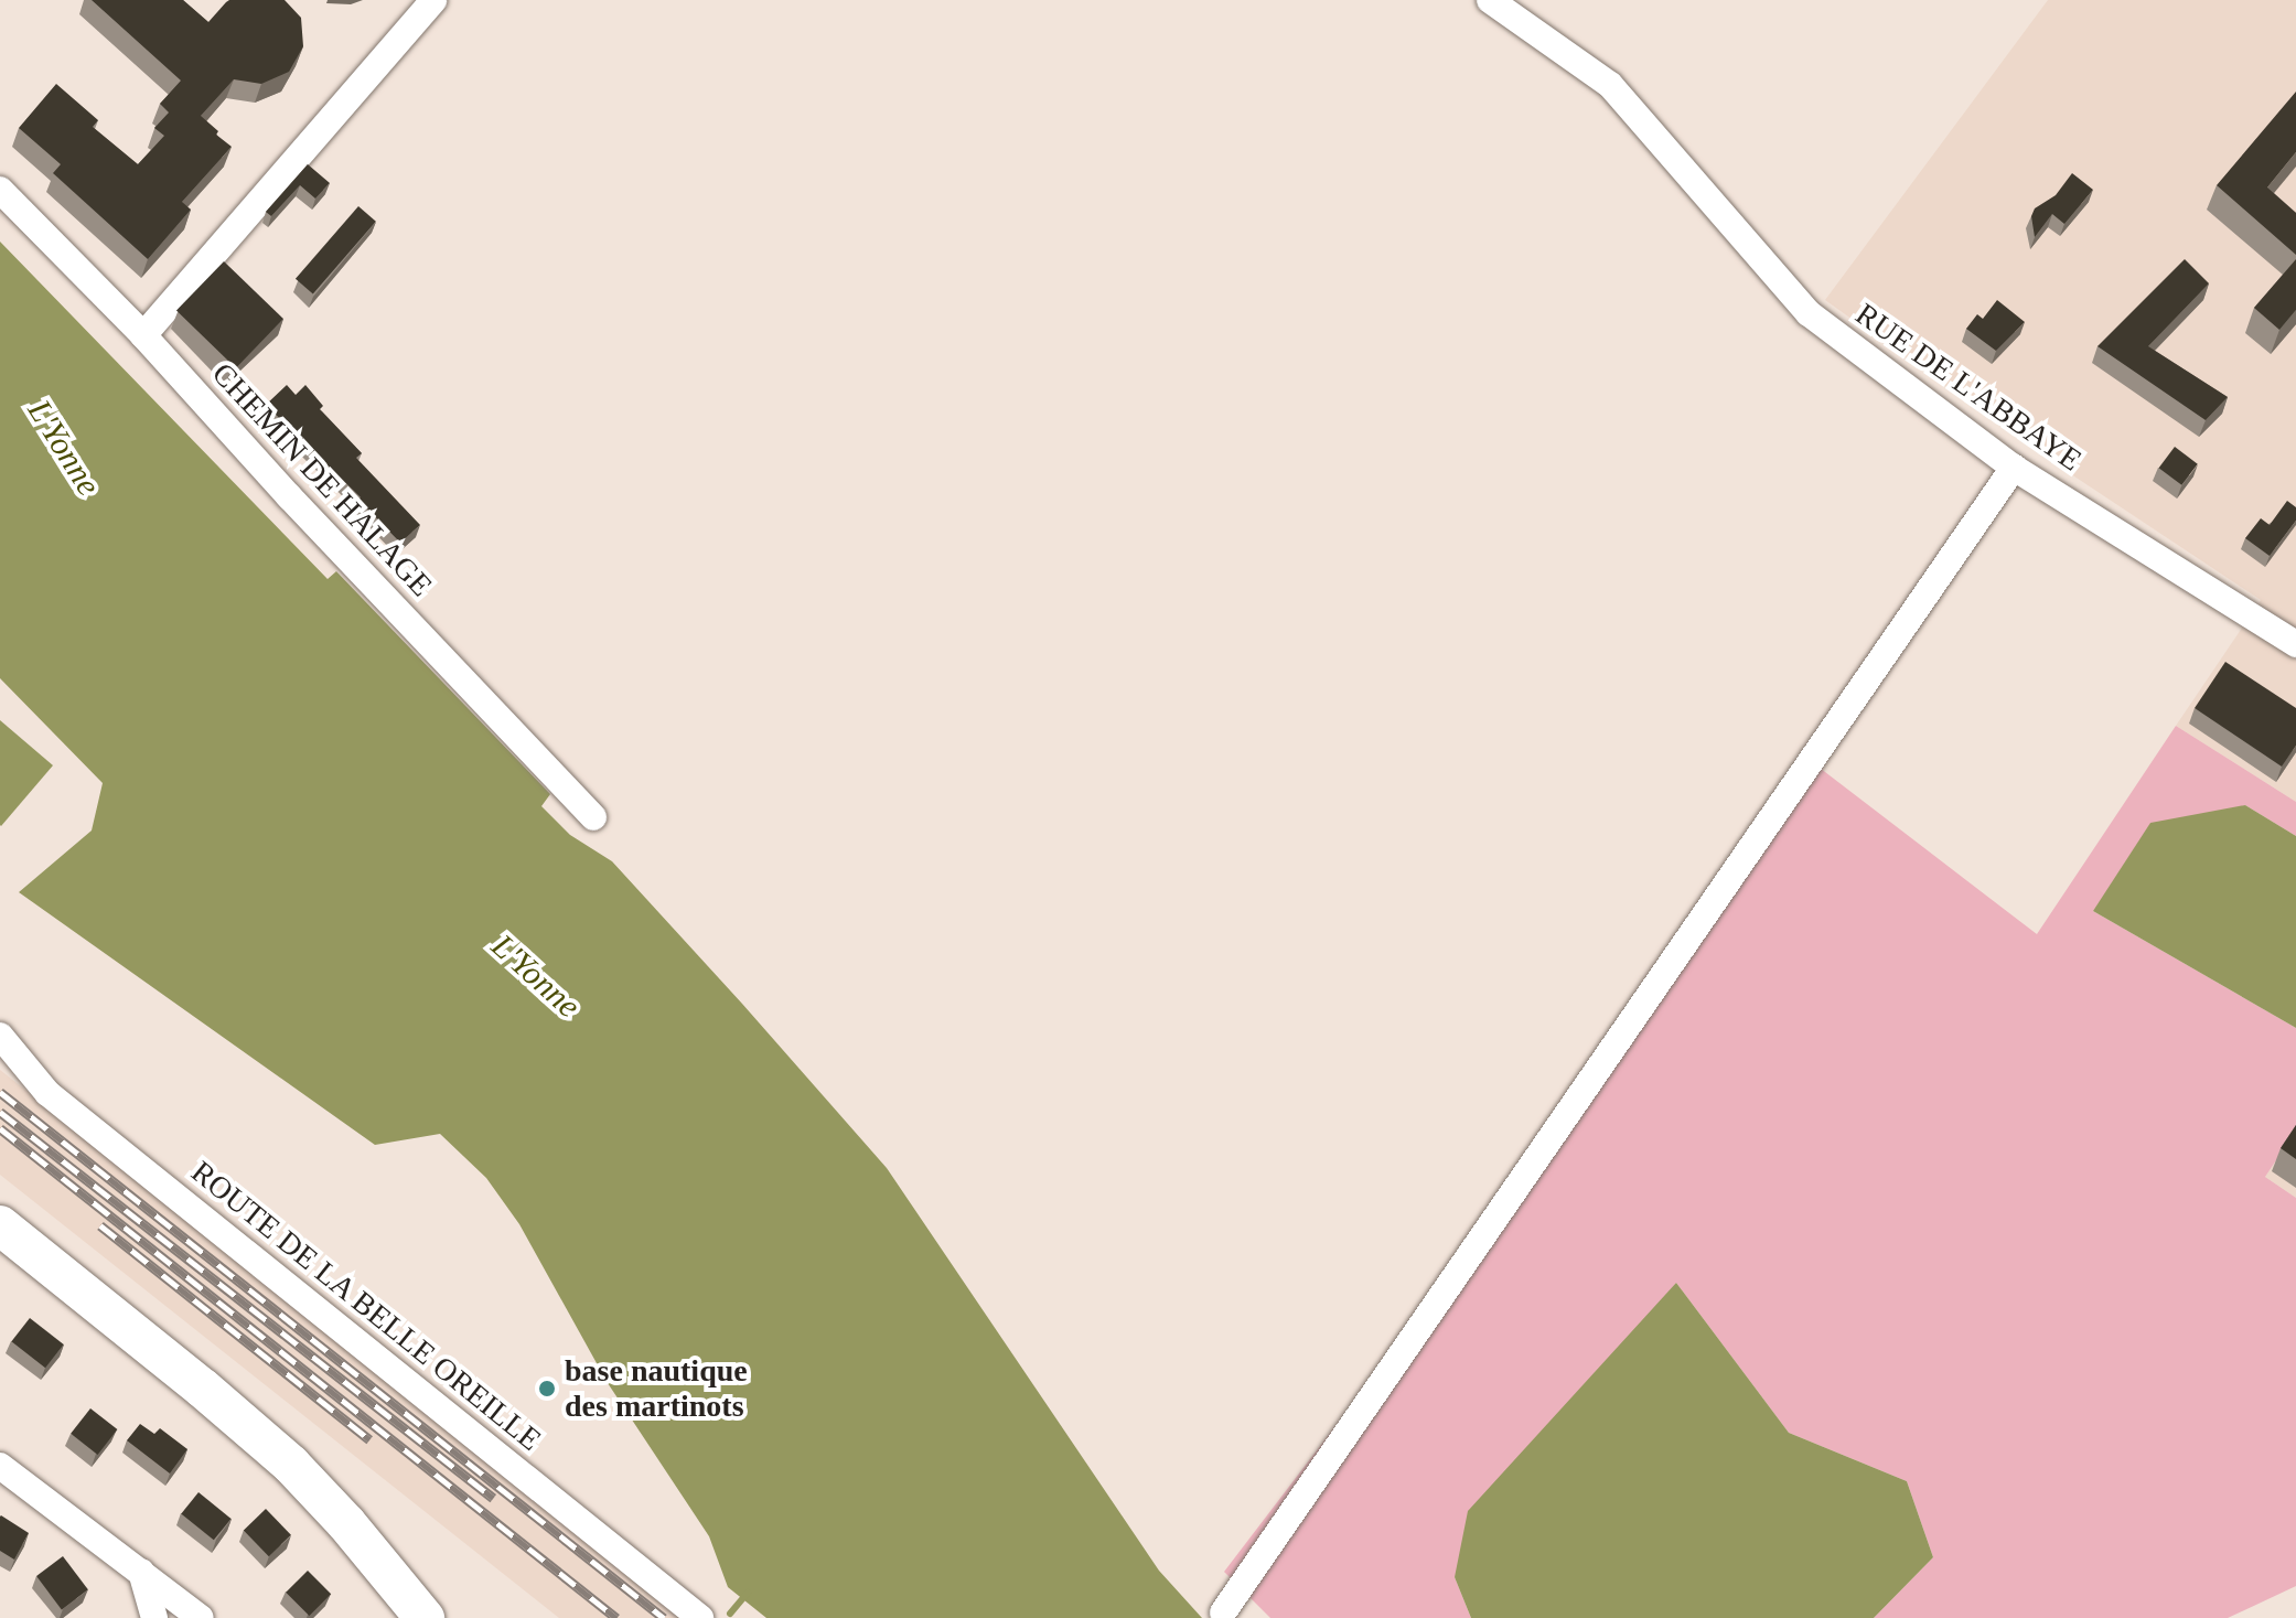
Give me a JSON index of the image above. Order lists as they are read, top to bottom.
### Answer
{
  "streets": {
    "street": ["RUE DE L'ABBAYE", "CHEMIN DE HALAGE", "ROUTE DE LA BELLE OREILLE"]
  },
  "water": ["L'Yonne"],
  "places": ["base nautique des martinots"]
}
